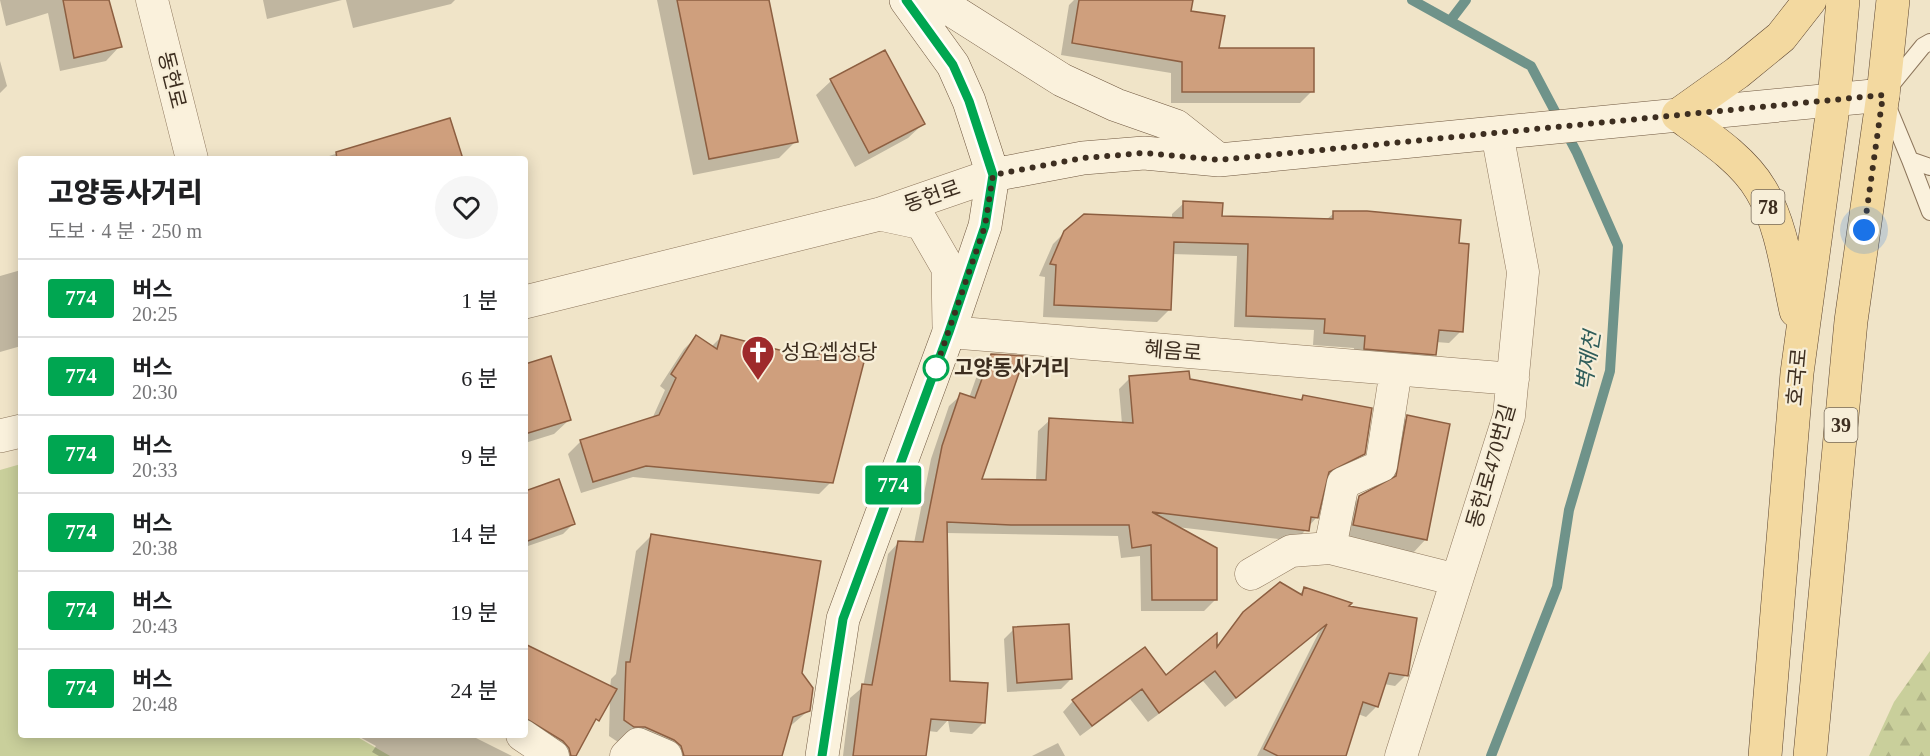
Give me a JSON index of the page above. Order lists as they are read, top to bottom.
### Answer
{
  "streets": {
    "main road": [
      "동헌로",
      "78",
      "호국로",
      "39"
    ],
    "street": ["혜음로", "동헌로470번길"]
  },
  "crossings": [
    ["동헌로", "78"],
    ["동헌로", "동헌로470번길"],
    ["78", "호국로"],
    ["혜음로", "동헌로470번길"]
  ],
  "water": ["벽제천"],
  "places": {
    "other": ["고양동사거리"],
    "church": ["성요셉성당"]
  },
  "lines": ["bus line 774"],
  "page": {
    "on_map": "774",
    "heading": ["고양동사거리", "도보 · 4 분 · 250 m"],
    "list": [
      {
        "mark": "774",
        "name": "버스",
        "note": "20:25",
        "value": "1 분"
      },
      {
        "mark": "774",
        "name": "버스",
        "note": "20:30",
        "value": "6 분"
      },
      {
        "mark": "774",
        "name": "버스",
        "note": "20:33",
        "value": "9 분"
      },
      {
        "mark": "774",
        "name": "버스",
        "note": "20:38",
        "value": "14 분"
      },
      {
        "mark": "774",
        "name": "버스",
        "note": "20:43",
        "value": "19 분"
      },
      {
        "mark": "774",
        "name": "버스",
        "note": "20:48",
        "value": "24 분"
      }
    ]
  }
}
